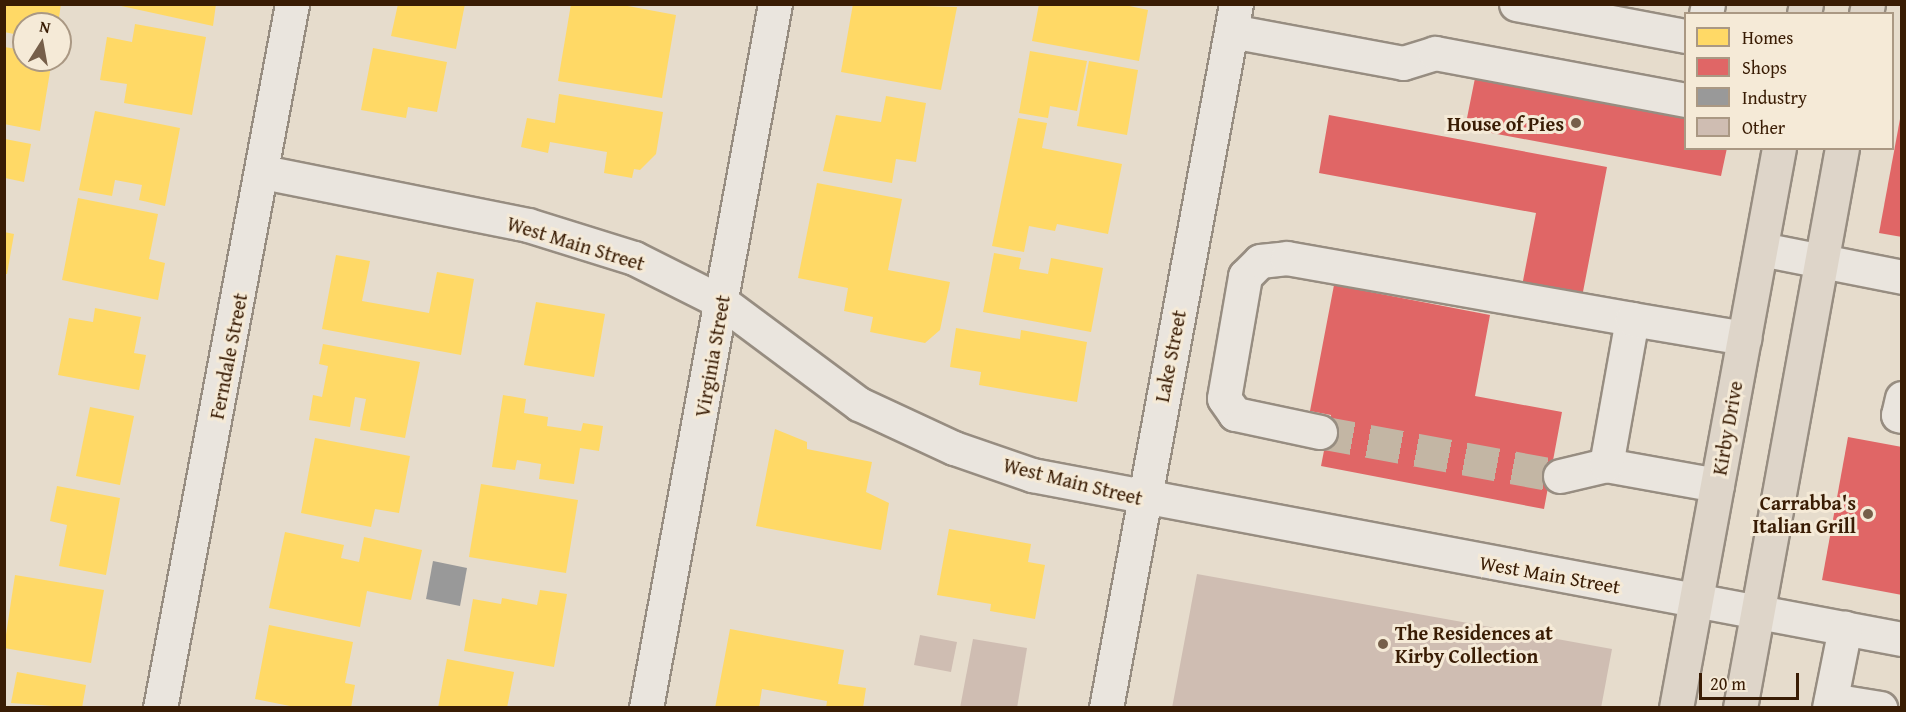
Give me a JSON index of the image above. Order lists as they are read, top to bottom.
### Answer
{
  "streets": {
    "main road": ["Kirby Drive"],
    "street": [
      "West Main Street",
      "Ferndale Street",
      "Virginia Street",
      "Lake Street"
    ]
  },
  "crossings": [
    ["West Main Street", "Ferndale Street"],
    ["West Main Street", "Virginia Street"],
    ["West Main Street", "Lake Street"],
    ["West Main Street", "Kirby Drive"]
  ],
  "places": ["House of Pies", "Carrabba's Italian Grill", "The Residences at Kirby Collection"],
  "legend": [
    "Homes",
    "Shops",
    "Industry",
    "Other"
  ],
  "scale_bar": "20 m",
  "north": "top"
}
